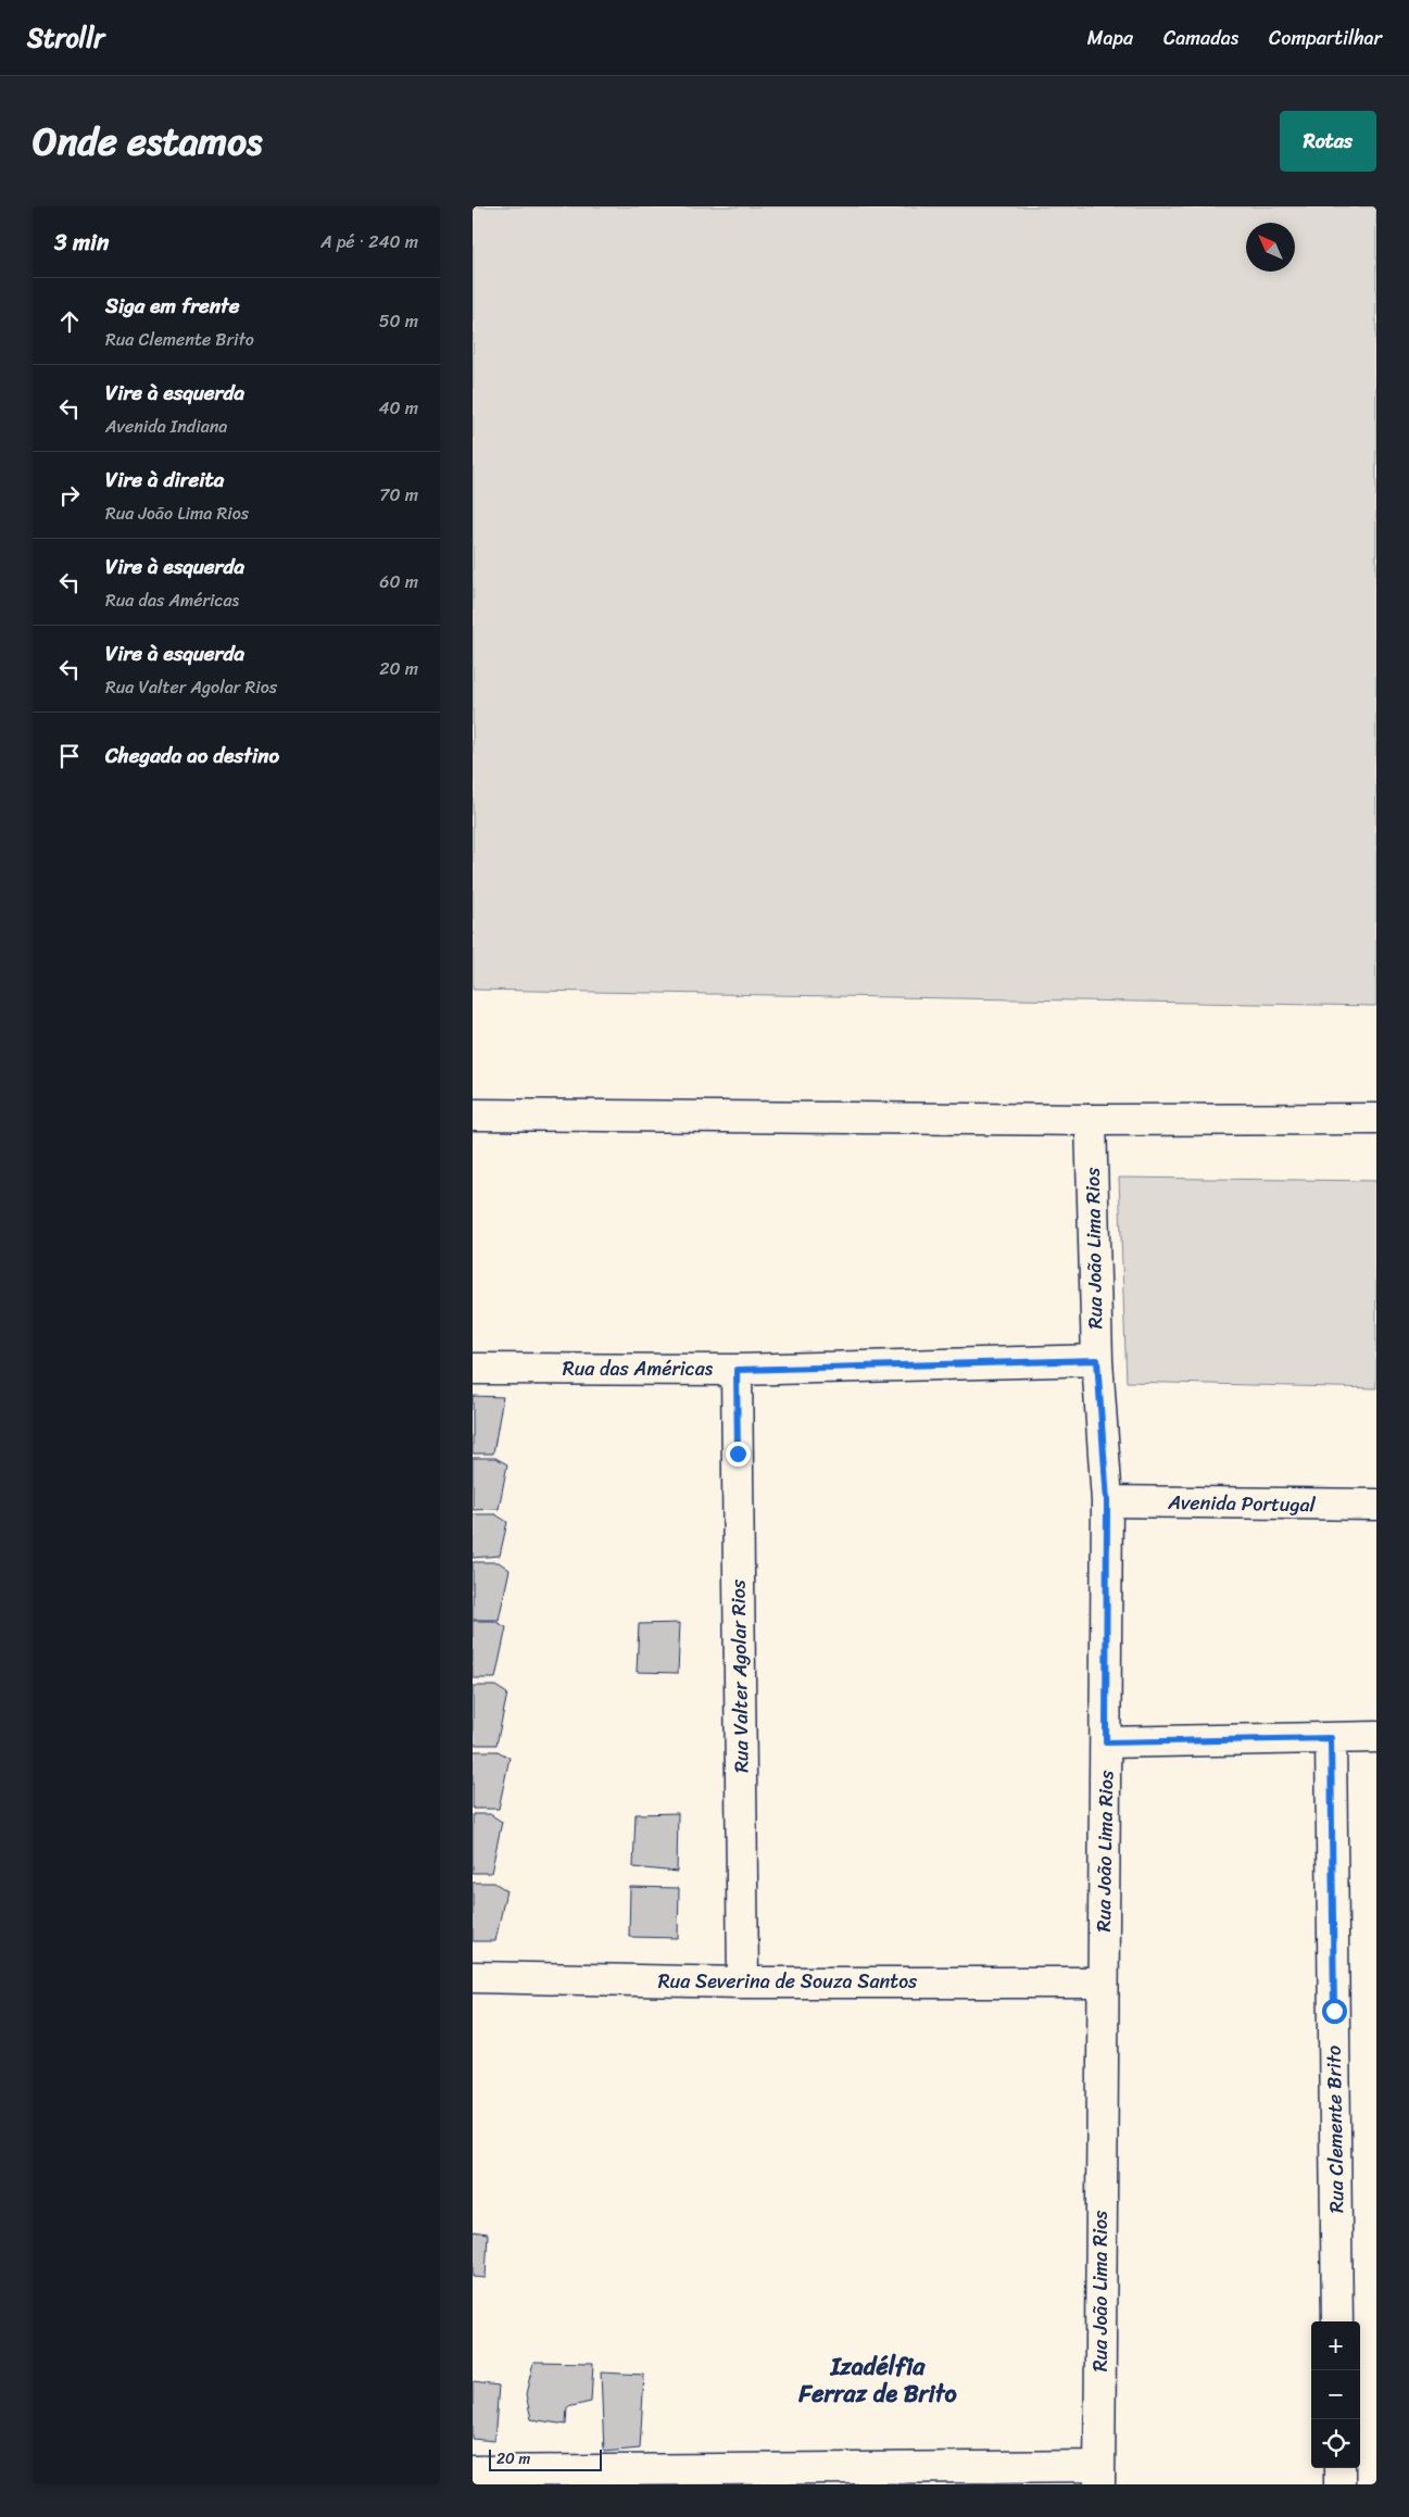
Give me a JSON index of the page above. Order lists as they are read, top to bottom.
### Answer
{
  "streets": {
    "street": [
      "Rua João Lima Rios",
      "Rua das Américas",
      "Avenida Portugal",
      "Rua Valter Agolar Rios",
      "Rua Severina de Souza Santos",
      "Rua Clemente Brito"
    ]
  },
  "crossings": [
    ["Rua João Lima Rios", "Rua das Américas"],
    ["Rua João Lima Rios", "Avenida Portugal"],
    ["Rua João Lima Rios", "Rua Severina de Souza Santos"],
    ["Rua das Américas", "Rua Valter Agolar Rios"],
    ["Rua Valter Agolar Rios", "Rua Severina de Souza Santos"]
  ],
  "districts": ["Izadélfia Ferraz de Brito"],
  "scale_bar": "20 m",
  "north": "top left",
  "page": {
    "header": "Strollr",
    "nav": ["Mapa", "Camadas", "Compartilhar"],
    "title": "Onde estamos",
    "buttons": "Rotas",
    "heading": ["3 min", "A pé · 240 m"],
    "list": [
      ["Siga em frente", "Rua Clemente Brito", "50 m"],
      ["Vire à esquerda", "Avenida Indiana", "40 m"],
      ["Vire à direita", "Rua João Lima Rios", "70 m"],
      ["Vire à esquerda", "Rua das Américas", "60 m"],
      ["Vire à esquerda", "Rua Valter Agolar Rios", "20 m"],
      "Chegada ao destino"
    ],
    "map_buttons": ["+", "−"],
    "scale": "20 m"
  }
}
